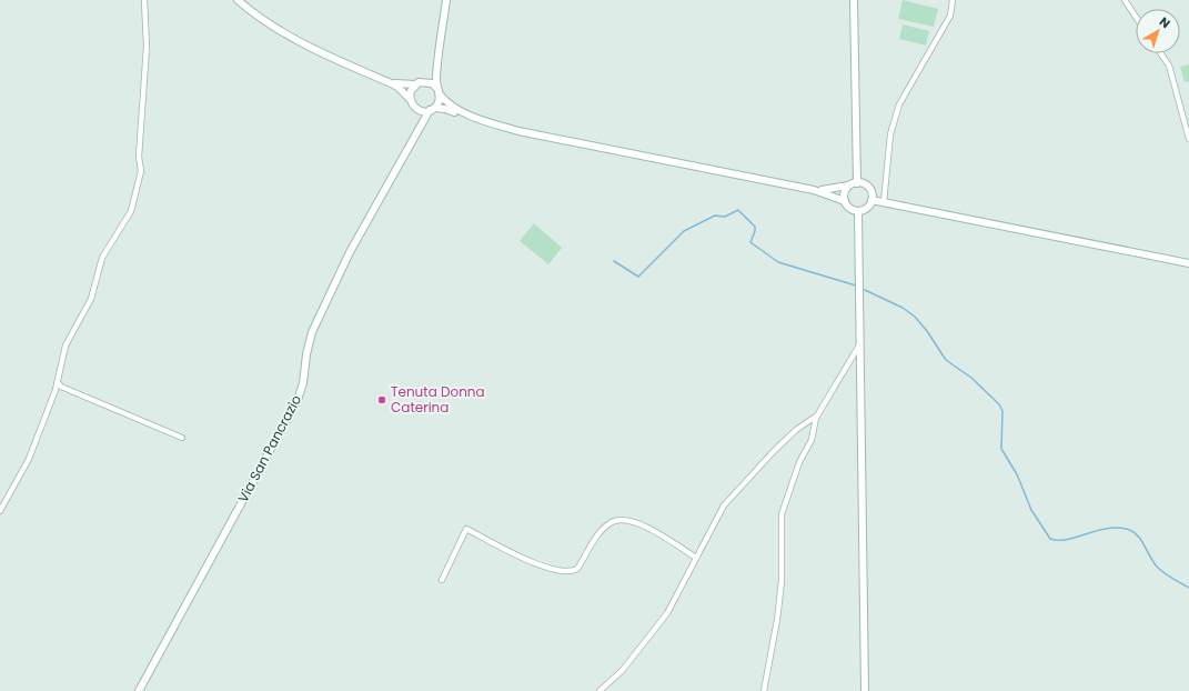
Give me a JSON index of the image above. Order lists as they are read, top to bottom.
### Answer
{
  "streets": {
    "main road": ["Via San Pancrazio"]
  },
  "places": ["Tenuta Donna Caterina"],
  "north": "top right"
}
